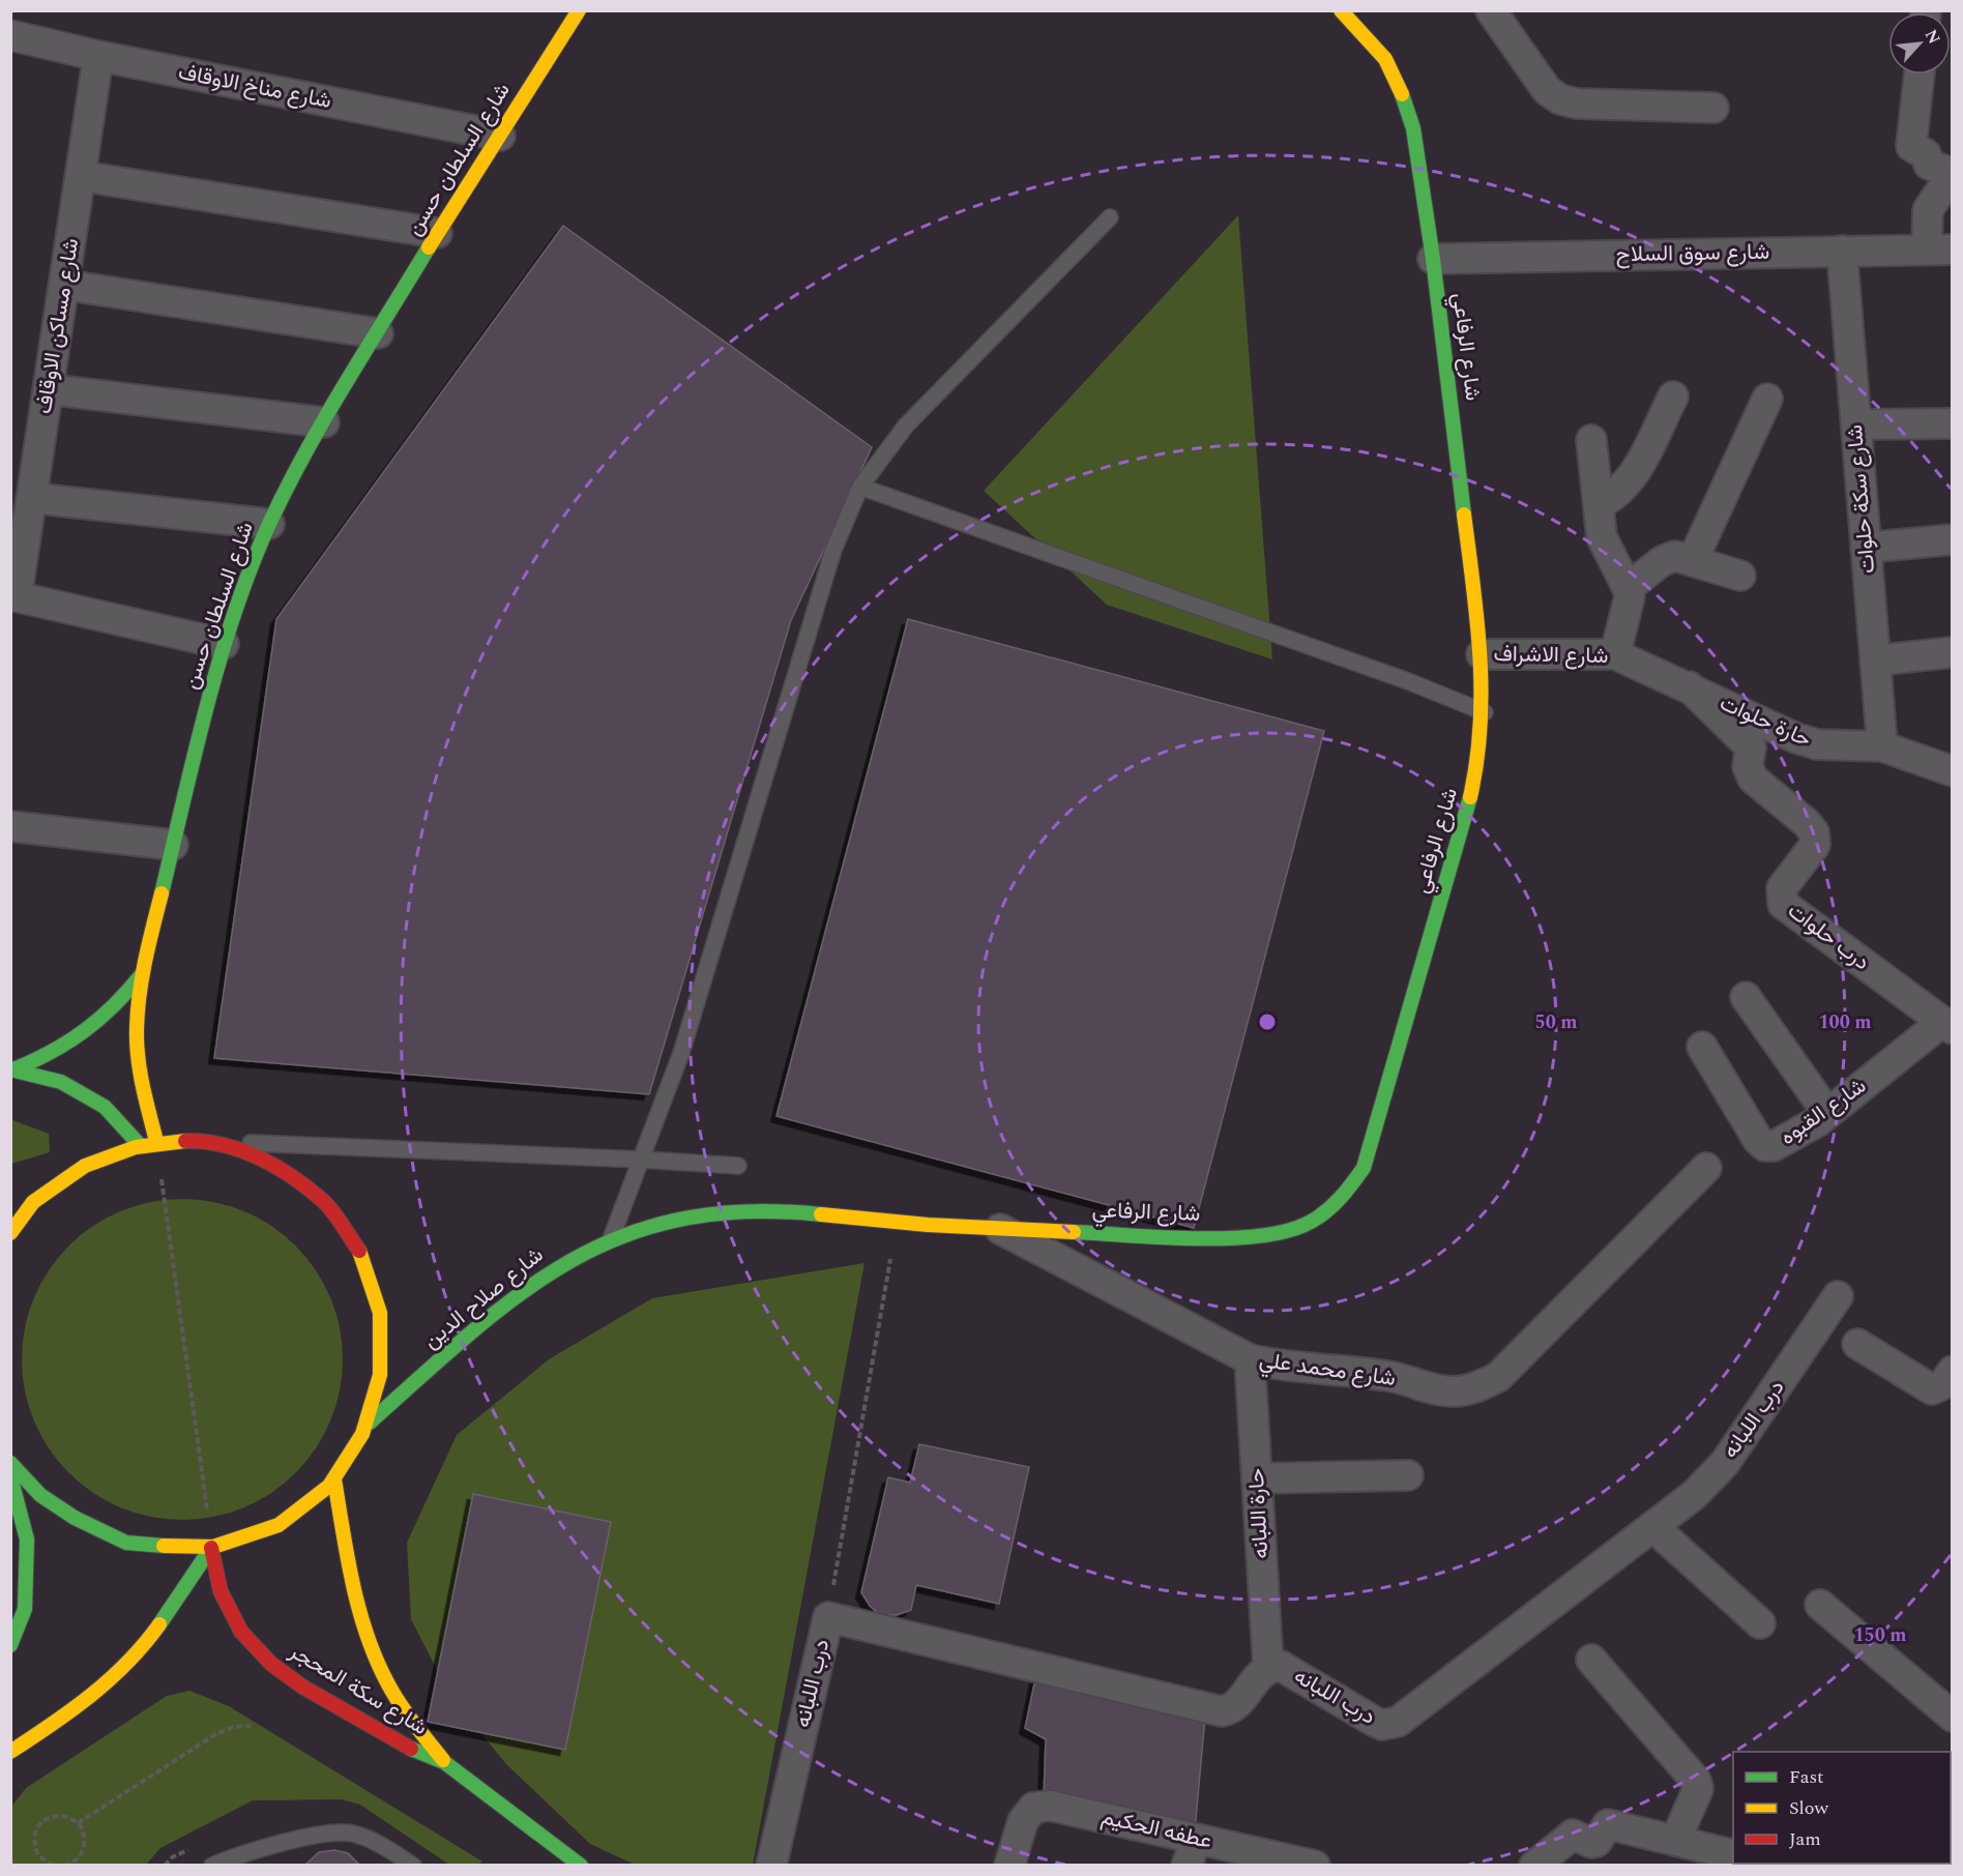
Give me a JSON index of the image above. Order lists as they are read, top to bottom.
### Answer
{
  "streets": {
    "main road": [
      "شارع السلطان حسن",
      "شارع الرفاعي",
      "شارع صلاح الدين",
      "شارع سكة المحجر"
    ],
    "street": [
      "شارع مناخ الاوقاف",
      "شارع سوق السلاح",
      "شارع مساكن الاوقاف",
      "شارع سكة حلوات",
      "شارع الاشراف",
      "حارة حلوات",
      "درب حلوات",
      "شارع القبوه",
      "شارع محمد علي",
      "درب اللبانه",
      "حارة اللبانه",
      "عطفه الحكيم"
    ]
  },
  "crossings": [
    ["شارع مناخ الاوقاف", "شارع السلطان حسن"],
    ["شارع مناخ الاوقاف", "شارع مساكن الاوقاف"],
    ["شارع السلطان حسن", "شارع مساكن الاوقاف"],
    ["شارع سوق السلاح", "شارع الرفاعي"],
    ["شارع سوق السلاح", "شارع سكة حلوات"],
    ["شارع الرفاعي", "شارع الاشراف"],
    ["شارع الرفاعي", "شارع صلاح الدين"],
    ["شارع الرفاعي", "شارع محمد علي"],
    ["شارع سكة حلوات", "حارة حلوات"],
    ["شارع الاشراف", "حارة حلوات"],
    ["شارع الاشراف", "درب حلوات"],
    ["حارة حلوات", "درب حلوات"],
    ["درب حلوات", "شارع القبوه"],
    ["شارع محمد علي", "حارة اللبانه"],
    ["درب اللبانه", "حارة اللبانه"]
  ],
  "legend": ["Fast", "Slow", "Jam"],
  "north": "top right",
  "rings": ["50 m", "100 m", "150 m"]
}
